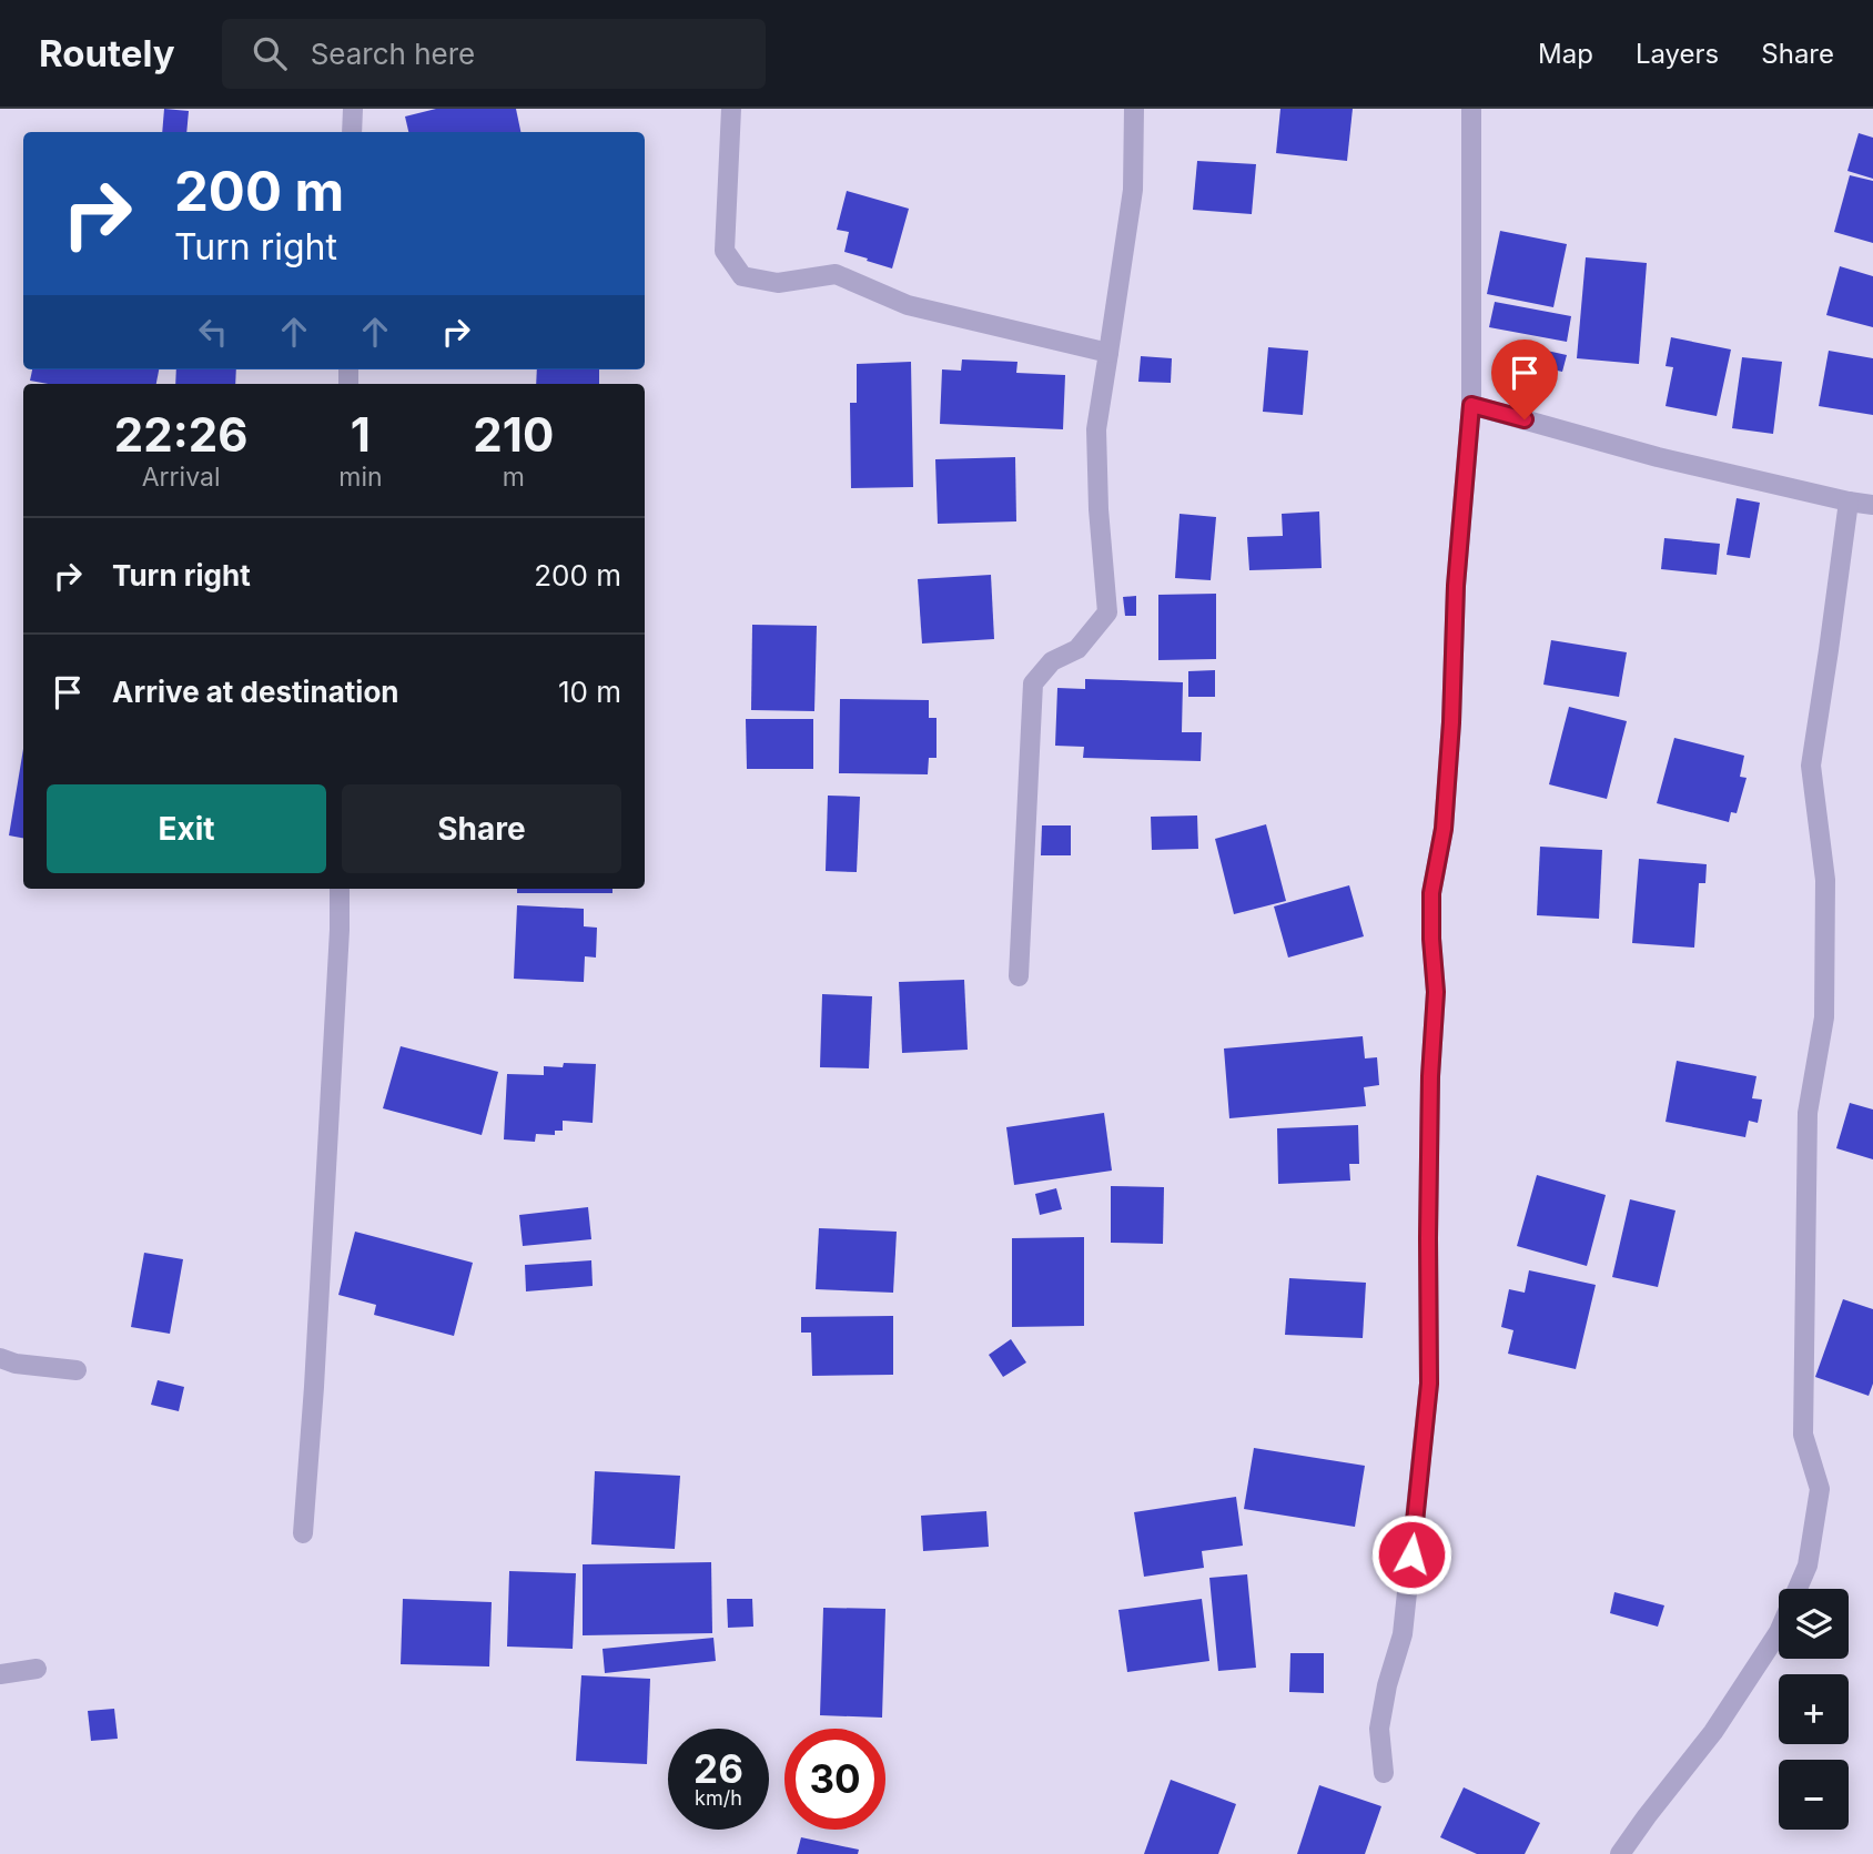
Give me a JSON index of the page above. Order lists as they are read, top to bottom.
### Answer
{
  "page": {
    "header": "Routely",
    "search": "Search here",
    "nav": ["Map", "Layers", "Share"],
    "turn": ["200 m", "Turn right"],
    "eta": [
      "22:26",
      "Arrival",
      "1",
      "min",
      "210",
      "m"
    ],
    "list": [
      {
        "name": "Turn right",
        "value": "200 m"
      },
      {
        "name": "Arrive at destination",
        "value": "10 m"
      }
    ],
    "buttons": ["Exit", "Share"],
    "map_buttons": ["+", "−"],
    "speed": "26 km/h",
    "limit": "30"
  }
}
